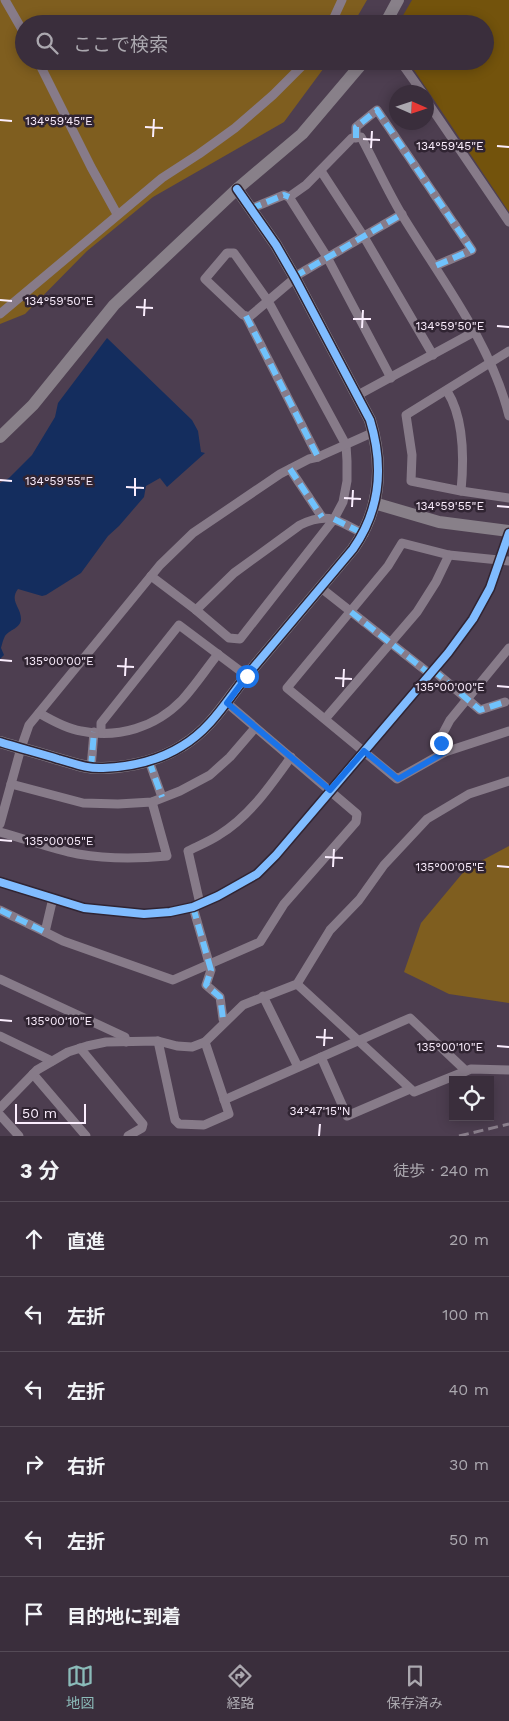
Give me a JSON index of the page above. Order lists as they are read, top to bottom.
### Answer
{
  "scale_bar": "50 m",
  "north": "right",
  "page": {
    "search": "ここで検索",
    "scale": "50 m",
    "heading": ["3 分", "徒歩 · 240 m"],
    "list": [
      ["直進", "20 m"],
      ["左折", "100 m"],
      ["左折", "40 m"],
      ["右折", "30 m"],
      ["左折", "50 m"],
      "目的地に到着"
    ],
    "nav": ["地図", "経路", "保存済み"]
  },
  "coordinates": [
    "134°59'45\"E",
    "134°59'50\"E",
    "134°59'55\"E",
    "135°00'00\"E",
    "135°00'05\"E",
    "135°00'10\"E",
    "34°47'15\"N"
  ]
}
